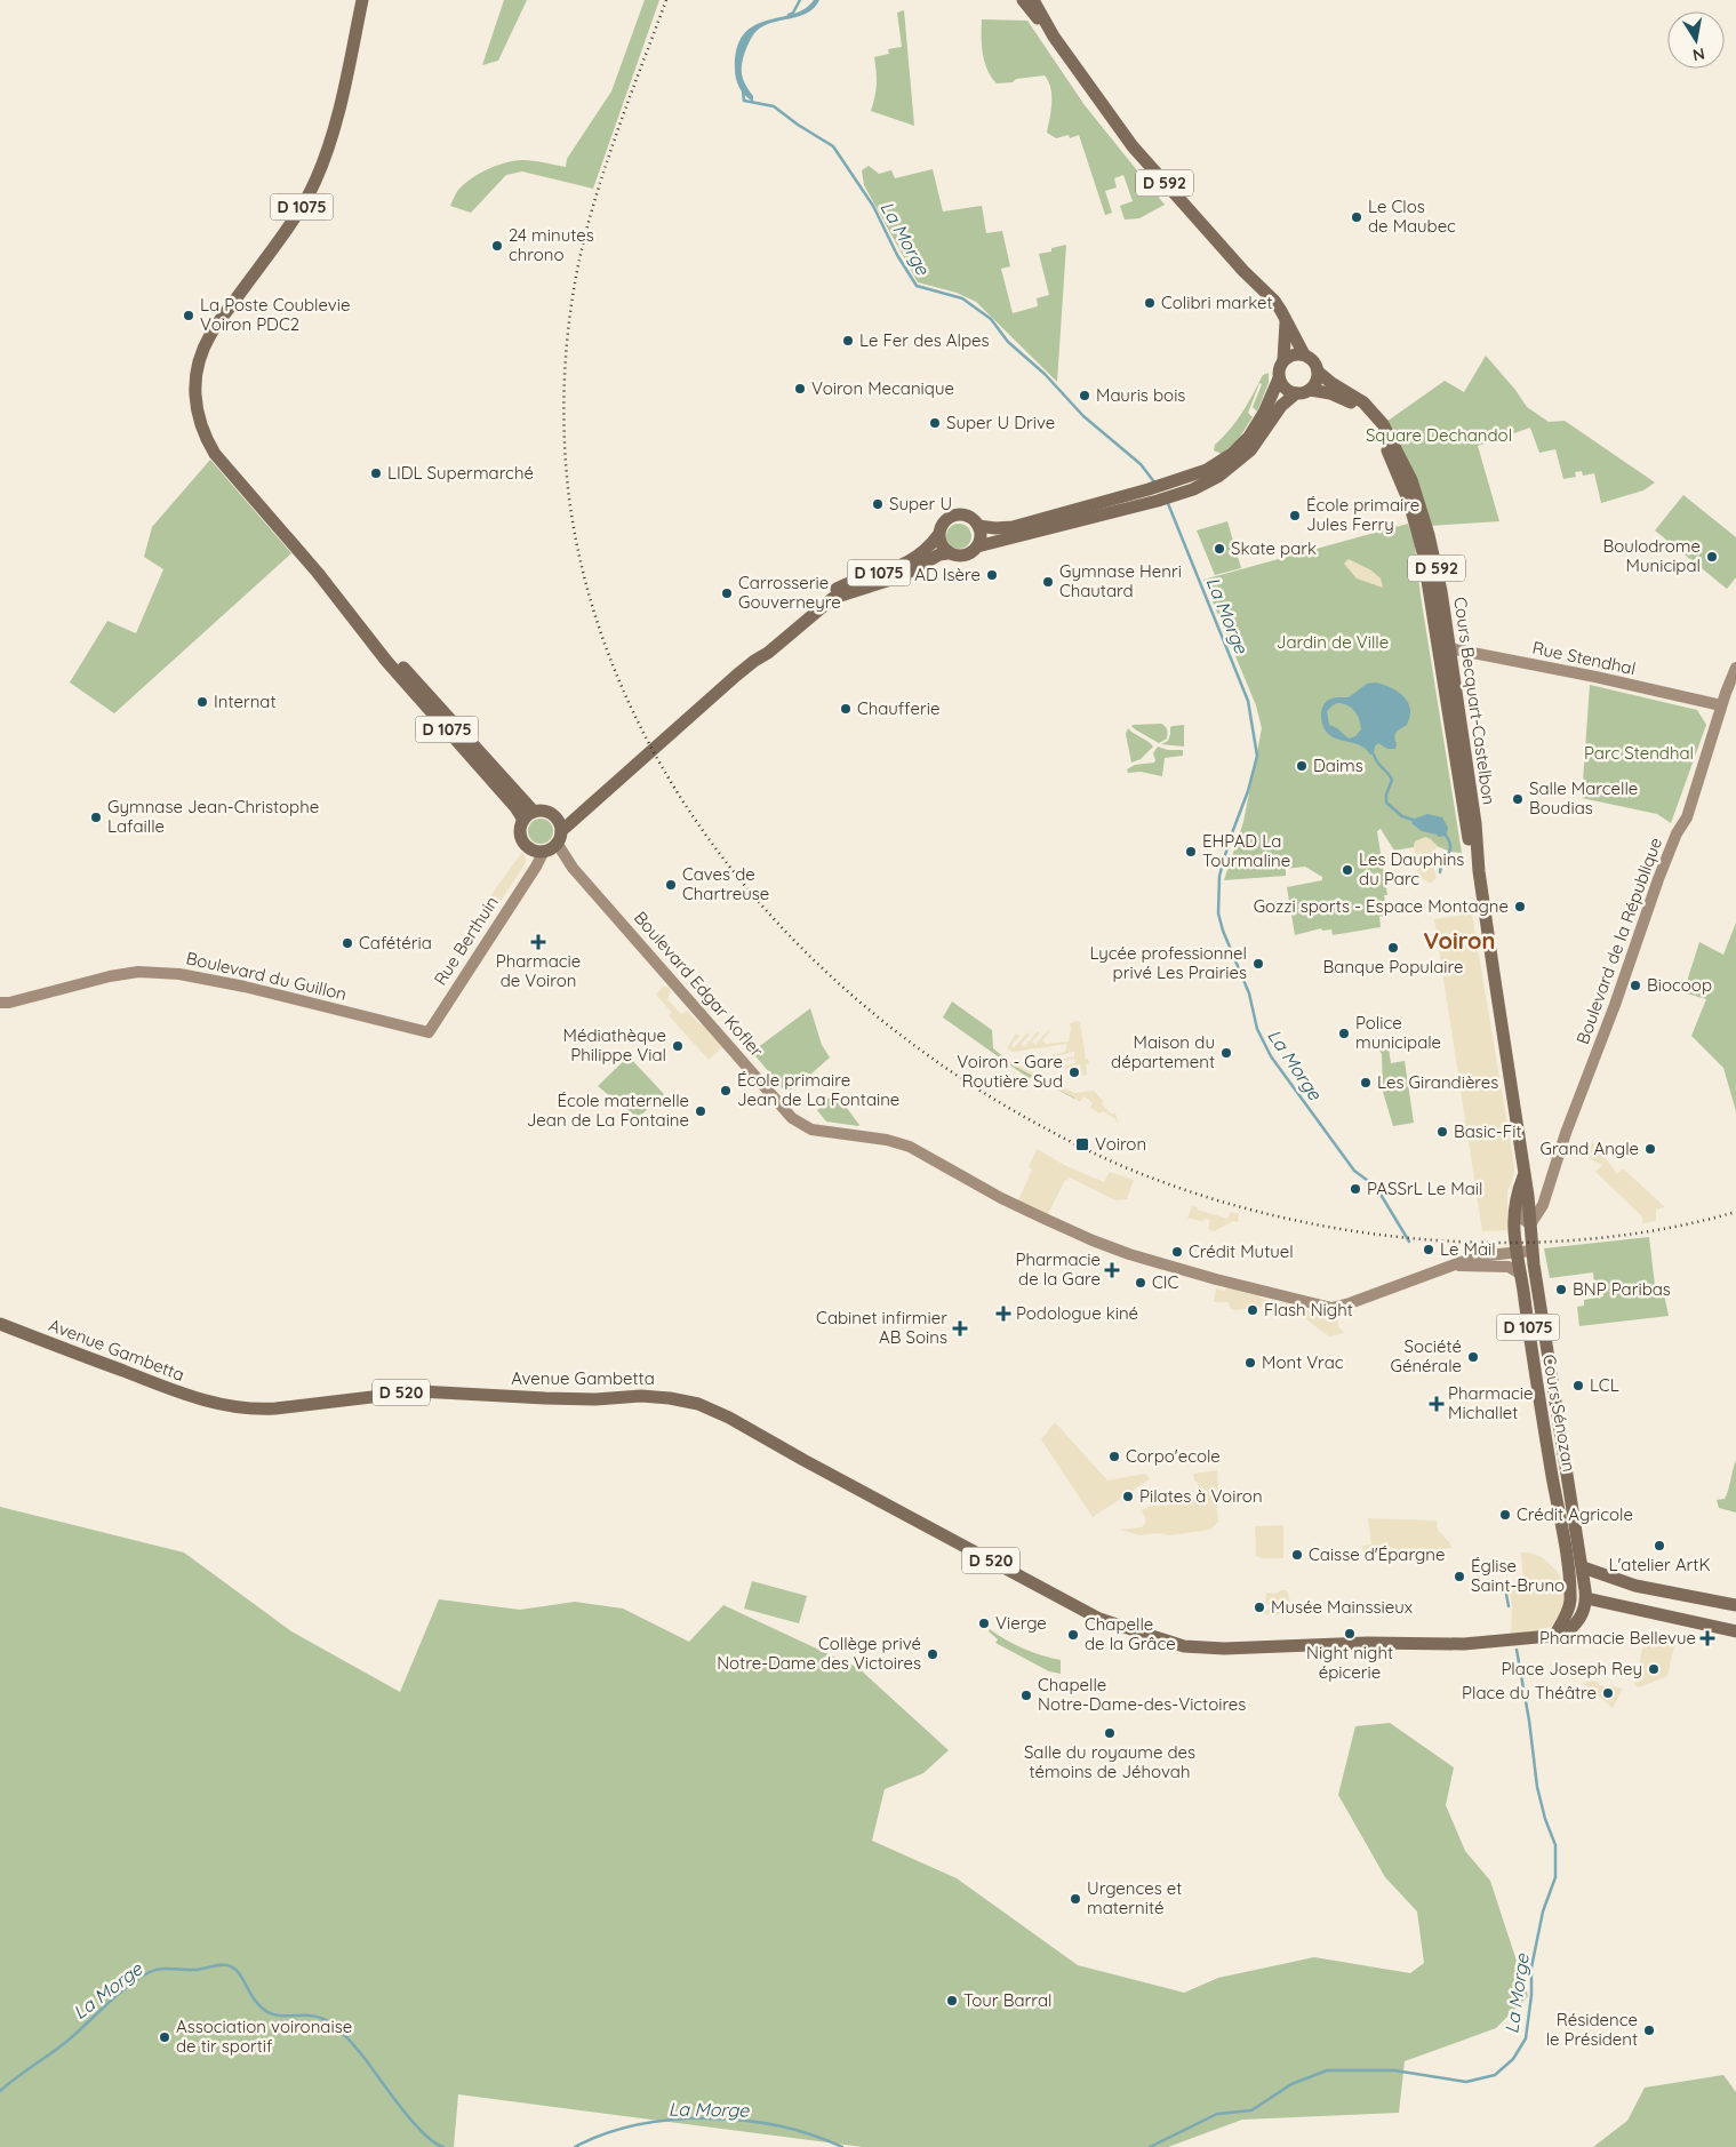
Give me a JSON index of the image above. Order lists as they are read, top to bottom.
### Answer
{
  "streets": {
    "main road": [
      "D 592",
      "D 1075",
      "Cours Becquart-Castelbon",
      "Avenue Gambetta",
      "D 520",
      "Cours Sénozan"
    ],
    "street": [
      "Rue Stendhal",
      "Rue Berthuin",
      "Boulevard de la République",
      "Boulevard du Guillon",
      "Boulevard Edgar Kofler"
    ]
  },
  "crossings": [
    ["D 592", "Cours Becquart-Castelbon"],
    ["D 1075", "Rue Berthuin"],
    ["D 1075", "Boulevard Edgar Kofler"],
    ["Rue Stendhal", "Cours Becquart-Castelbon"],
    ["Rue Stendhal", "Boulevard de la République"],
    ["Cours Becquart-Castelbon", "Boulevard de la République"],
    ["Cours Becquart-Castelbon", "Cours Sénozan"],
    ["Rue Berthuin", "Boulevard du Guillon"],
    ["Rue Berthuin", "Boulevard Edgar Kofler"],
    ["Avenue Gambetta", "D 520"],
    ["D 520", "Cours Sénozan"]
  ],
  "districts": ["Voiron"],
  "water": ["La Morge"],
  "parks": ["Square Dechandol", "Jardin de Ville", "Parc Stendhal"],
  "places": {
    "other": [
      "Le Clos de Maubec",
      "24 minutes chrono",
      "Colibri market",
      "La Poste Coublevie Voiron PDC2",
      "Le Fer des Alpes",
      "Voiron Mecanique",
      "Mauris bois",
      "Super U Drive",
      "LIDL Supermarché",
      "Super U",
      "École primaire Jules Ferry",
      "Skate park",
      "Boulodrome Municipal",
      "AD Isère",
      "Gymnase Henri Chautard",
      "Carrosserie Gouverneyre",
      "Internat",
      "Chaufferie",
      "Daims",
      "Salle Marcelle Boudias",
      "Gymnase Jean-Christophe Lafaille",
      "EHPAD La Tourmaline",
      "Les Dauphins du Parc",
      "Caves de Chartreuse",
      "Gozzi sports - Espace Montagne",
      "Cafétéria",
      "Banque Populaire",
      "Lycée professionnel privé Les Prairies",
      "Biocoop",
      "Police municipale",
      "Médiathèque Philippe Vial",
      "Maison du département",
      "Voiron - Gare Routière Sud",
      "Les Girandières",
      "École primaire Jean de La Fontaine",
      "École maternelle Jean de La Fontaine",
      "Basic-Fit",
      "Grand Angle",
      "PASSrL Le Mail",
      "Le Mail",
      "Crédit Mutuel",
      "CIC",
      "BNP Paribas",
      "Flash Night",
      "Société Générale",
      "Mont Vrac",
      "LCL",
      "Corpo'ecole",
      "Pilates à Voiron",
      "Crédit Agricole",
      "L'atelier ArtK",
      "Caisse d'Épargne",
      "Église Saint-Bruno",
      "Musée Mainssieux",
      "Vierge",
      "Night night épicerie",
      "Chapelle de la Grâce",
      "Collège privé Notre-Dame des Victoires",
      "Place Joseph Rey",
      "Place du Théâtre",
      "Chapelle Notre-Dame-des-Victoires",
      "Salle du royaume des témoins de Jéhovah",
      "Urgences et maternité",
      "Tour Barral",
      "Résidence le Président",
      "Association voironaise de tir sportif"
    ],
    "health": [
      "Pharmacie de Voiron",
      "Pharmacie de la Gare",
      "Podologue kiné",
      "Cabinet infirmier AB Soins",
      "Pharmacie Michallet",
      "Pharmacie Bellevue"
    ],
    "transit": ["Voiron"]
  },
  "north": "bottom"
}
